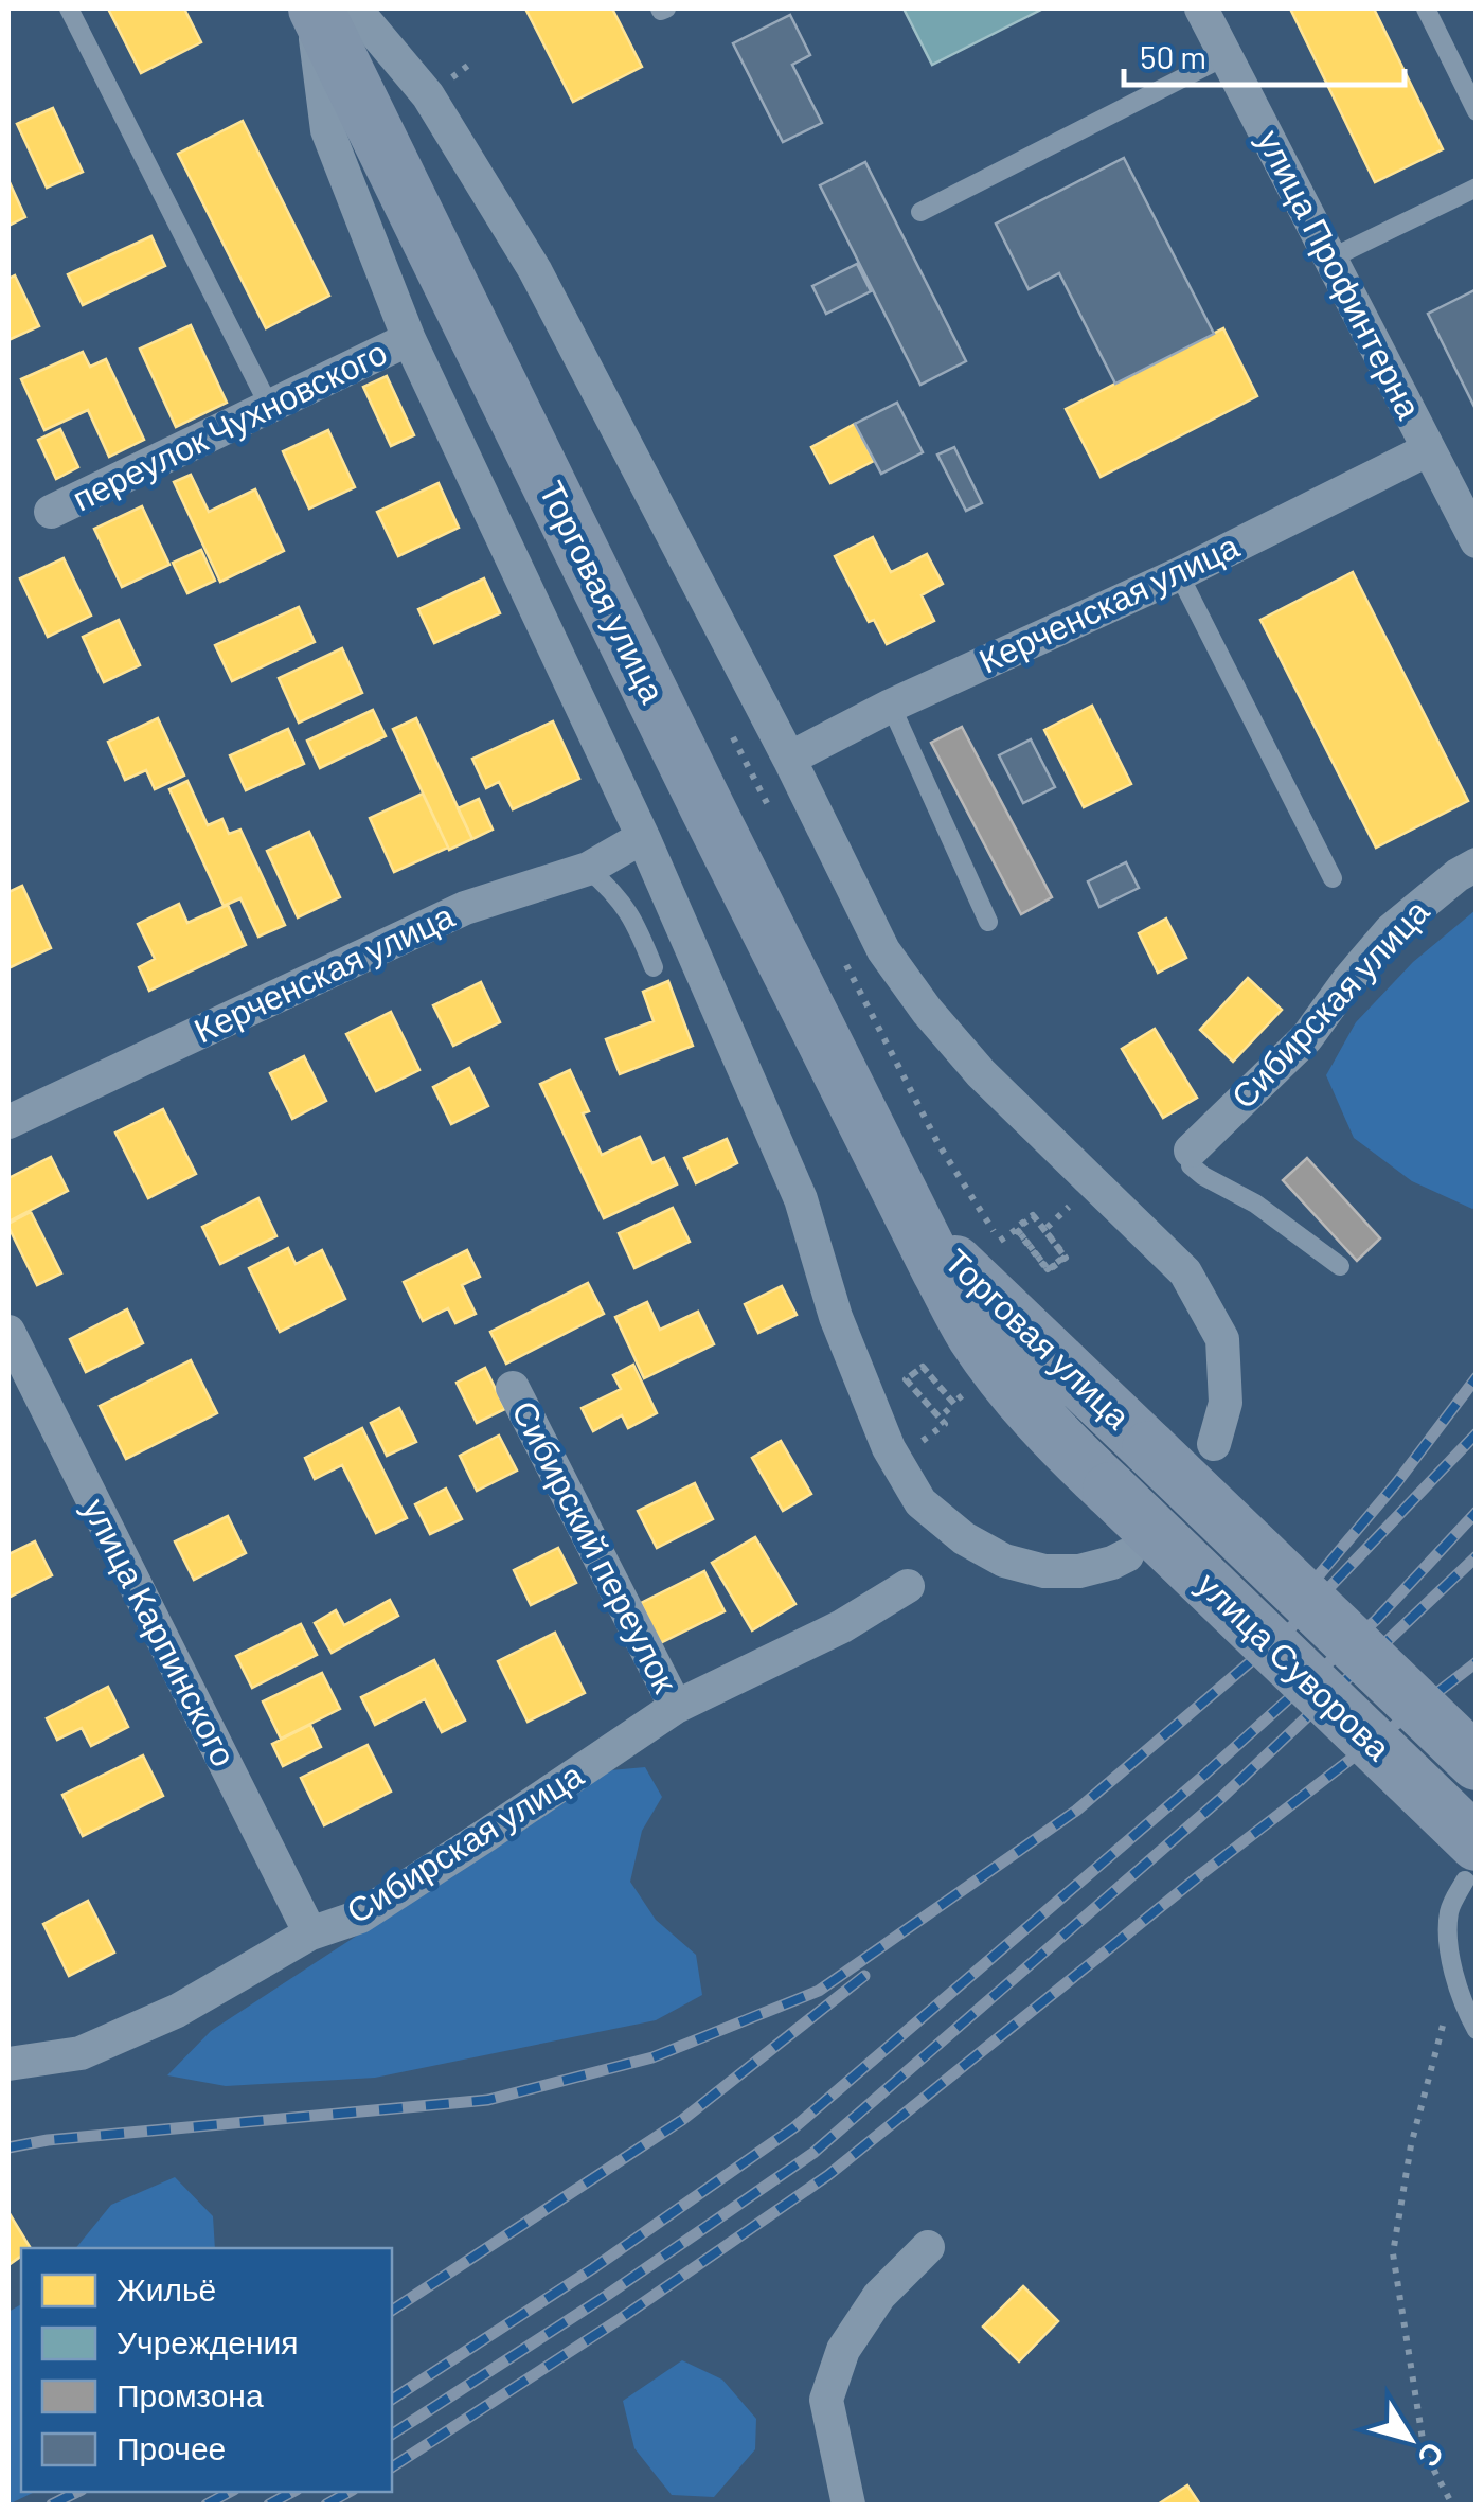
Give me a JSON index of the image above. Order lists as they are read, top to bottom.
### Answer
{
  "streets": {
    "main road": ["Торговая улица", "улица Суворова"],
    "street": [
      "улица Профинтерна",
      "переулок Чухновского",
      "Керченская улица",
      "Сибирская улица",
      "Сибирский переулок",
      "улица Карпинского"
    ]
  },
  "crossings": [
    ["улица Профинтерна", "Керченская улица"],
    ["Торговая улица", "улица Суворова"],
    ["Сибирская улица", "Сибирский переулок"],
    ["Сибирская улица", "улица Карпинского"]
  ],
  "legend": [
    "Жильё",
    "Учреждения",
    "Промзона",
    "Прочее"
  ],
  "scale_bar": "50 m",
  "north": "bottom right"
}
